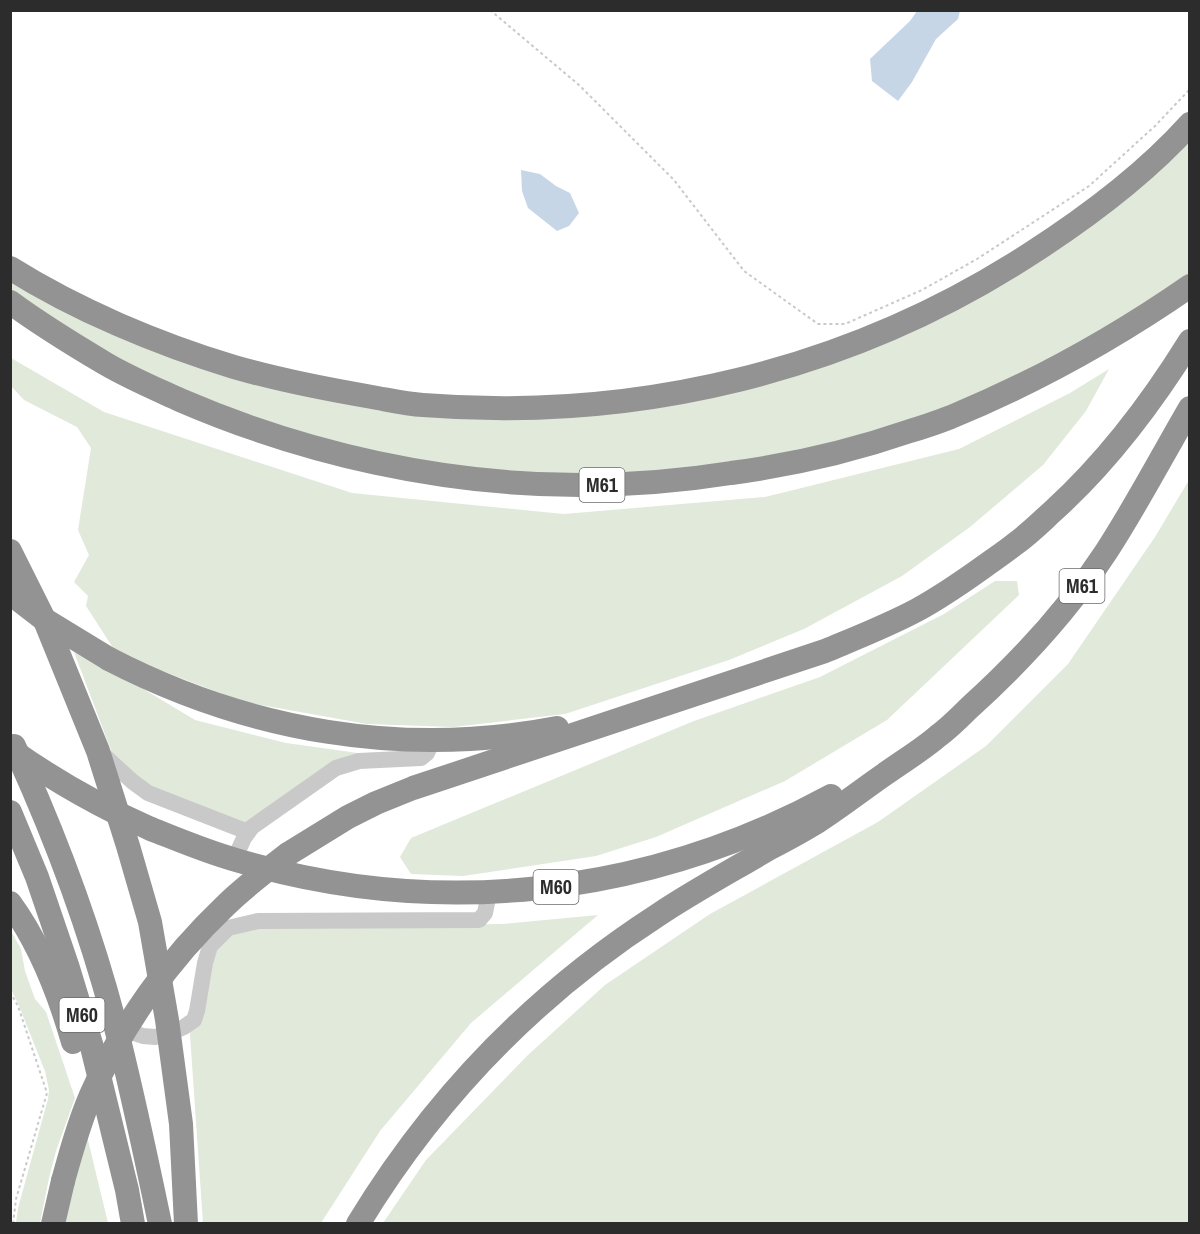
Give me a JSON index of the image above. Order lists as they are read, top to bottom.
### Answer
{
  "streets": {
    "highway": ["M61", "M60"]
  },
  "crossings": [
    ["M61", "M60"]
  ]
}
